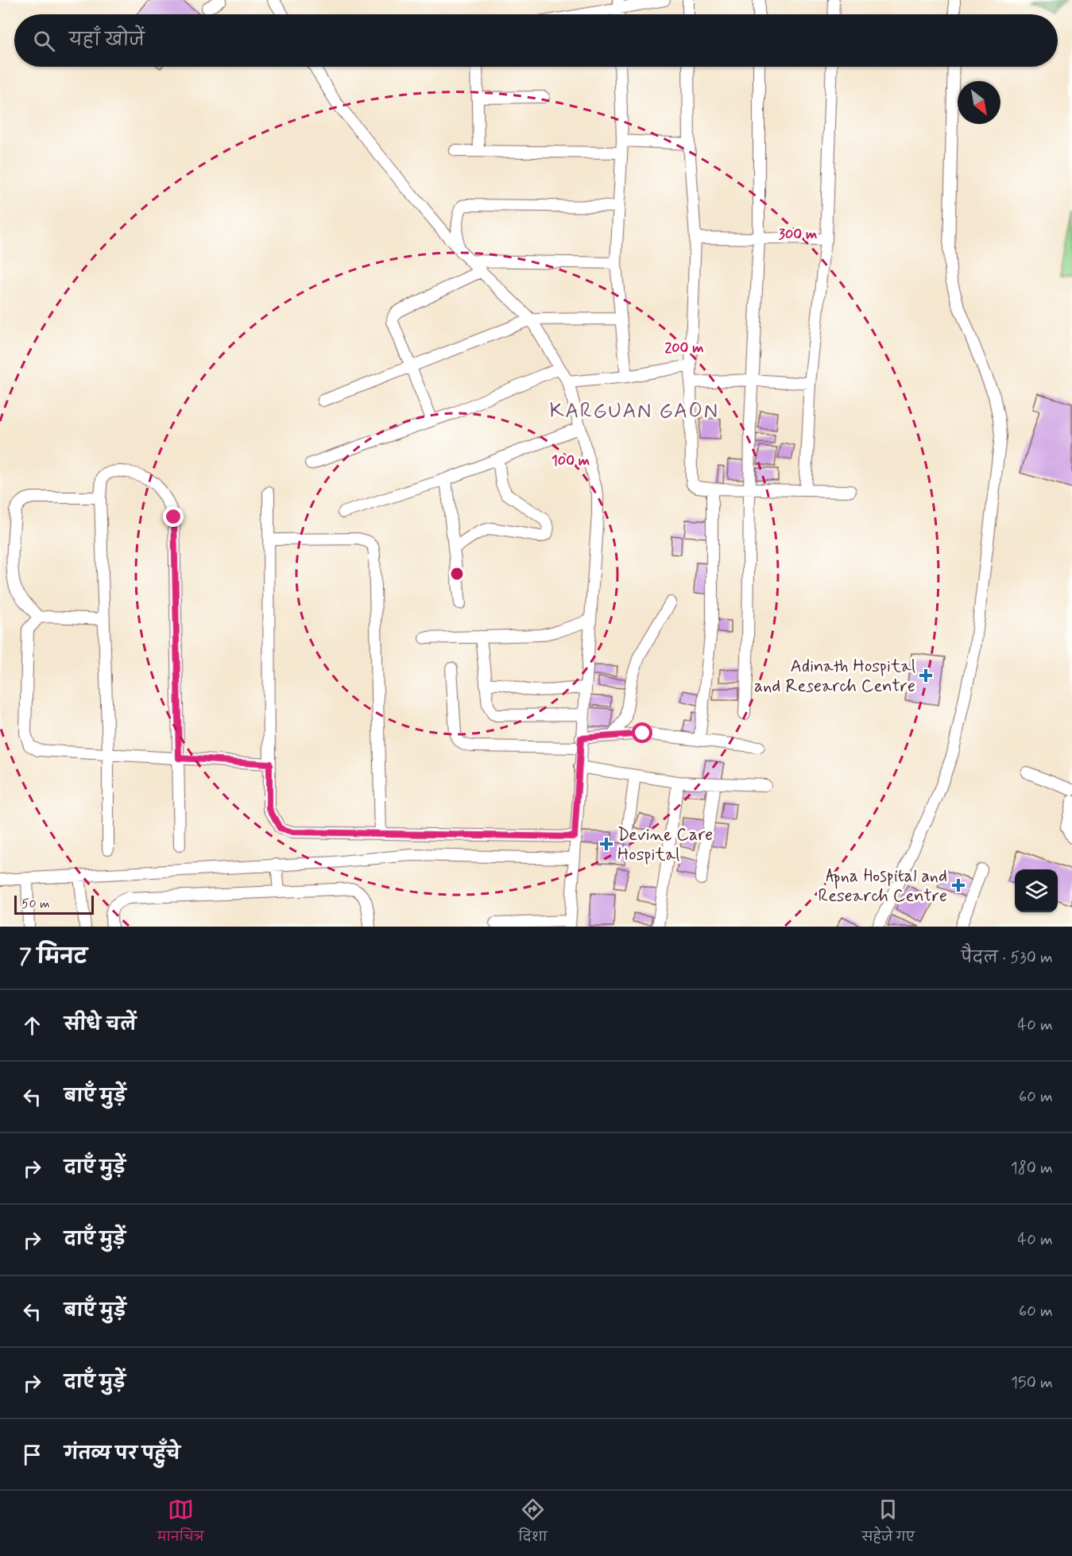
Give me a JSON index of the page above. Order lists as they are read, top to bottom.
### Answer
{
  "districts": ["KARGUAN GAON"],
  "places": {
    "health": ["Adinath Hospital and Research Centre", "Devine Care Hospital", "Apna Hospital and Research Centre"]
  },
  "scale_bar": "50 m",
  "north": "bottom right",
  "page": {
    "search": "यहाँ खोजें",
    "scale": "50 m",
    "heading": ["7 मिनट", "पैदल · 530 m"],
    "list": [
      ["सीधे चलें", "40 m"],
      ["बाएँ मुड़ें", "60 m"],
      ["दाएँ मुड़ें", "180 m"],
      ["दाएँ मुड़ें", "40 m"],
      ["बाएँ मुड़ें", "60 m"],
      ["दाएँ मुड़ें", "150 m"],
      "गंतव्य पर पहुँचे"
    ],
    "nav": ["मानचित्र", "दिशा", "सहेजे गए"]
  },
  "rings": ["300 m", "200 m", "100 m"]
}
